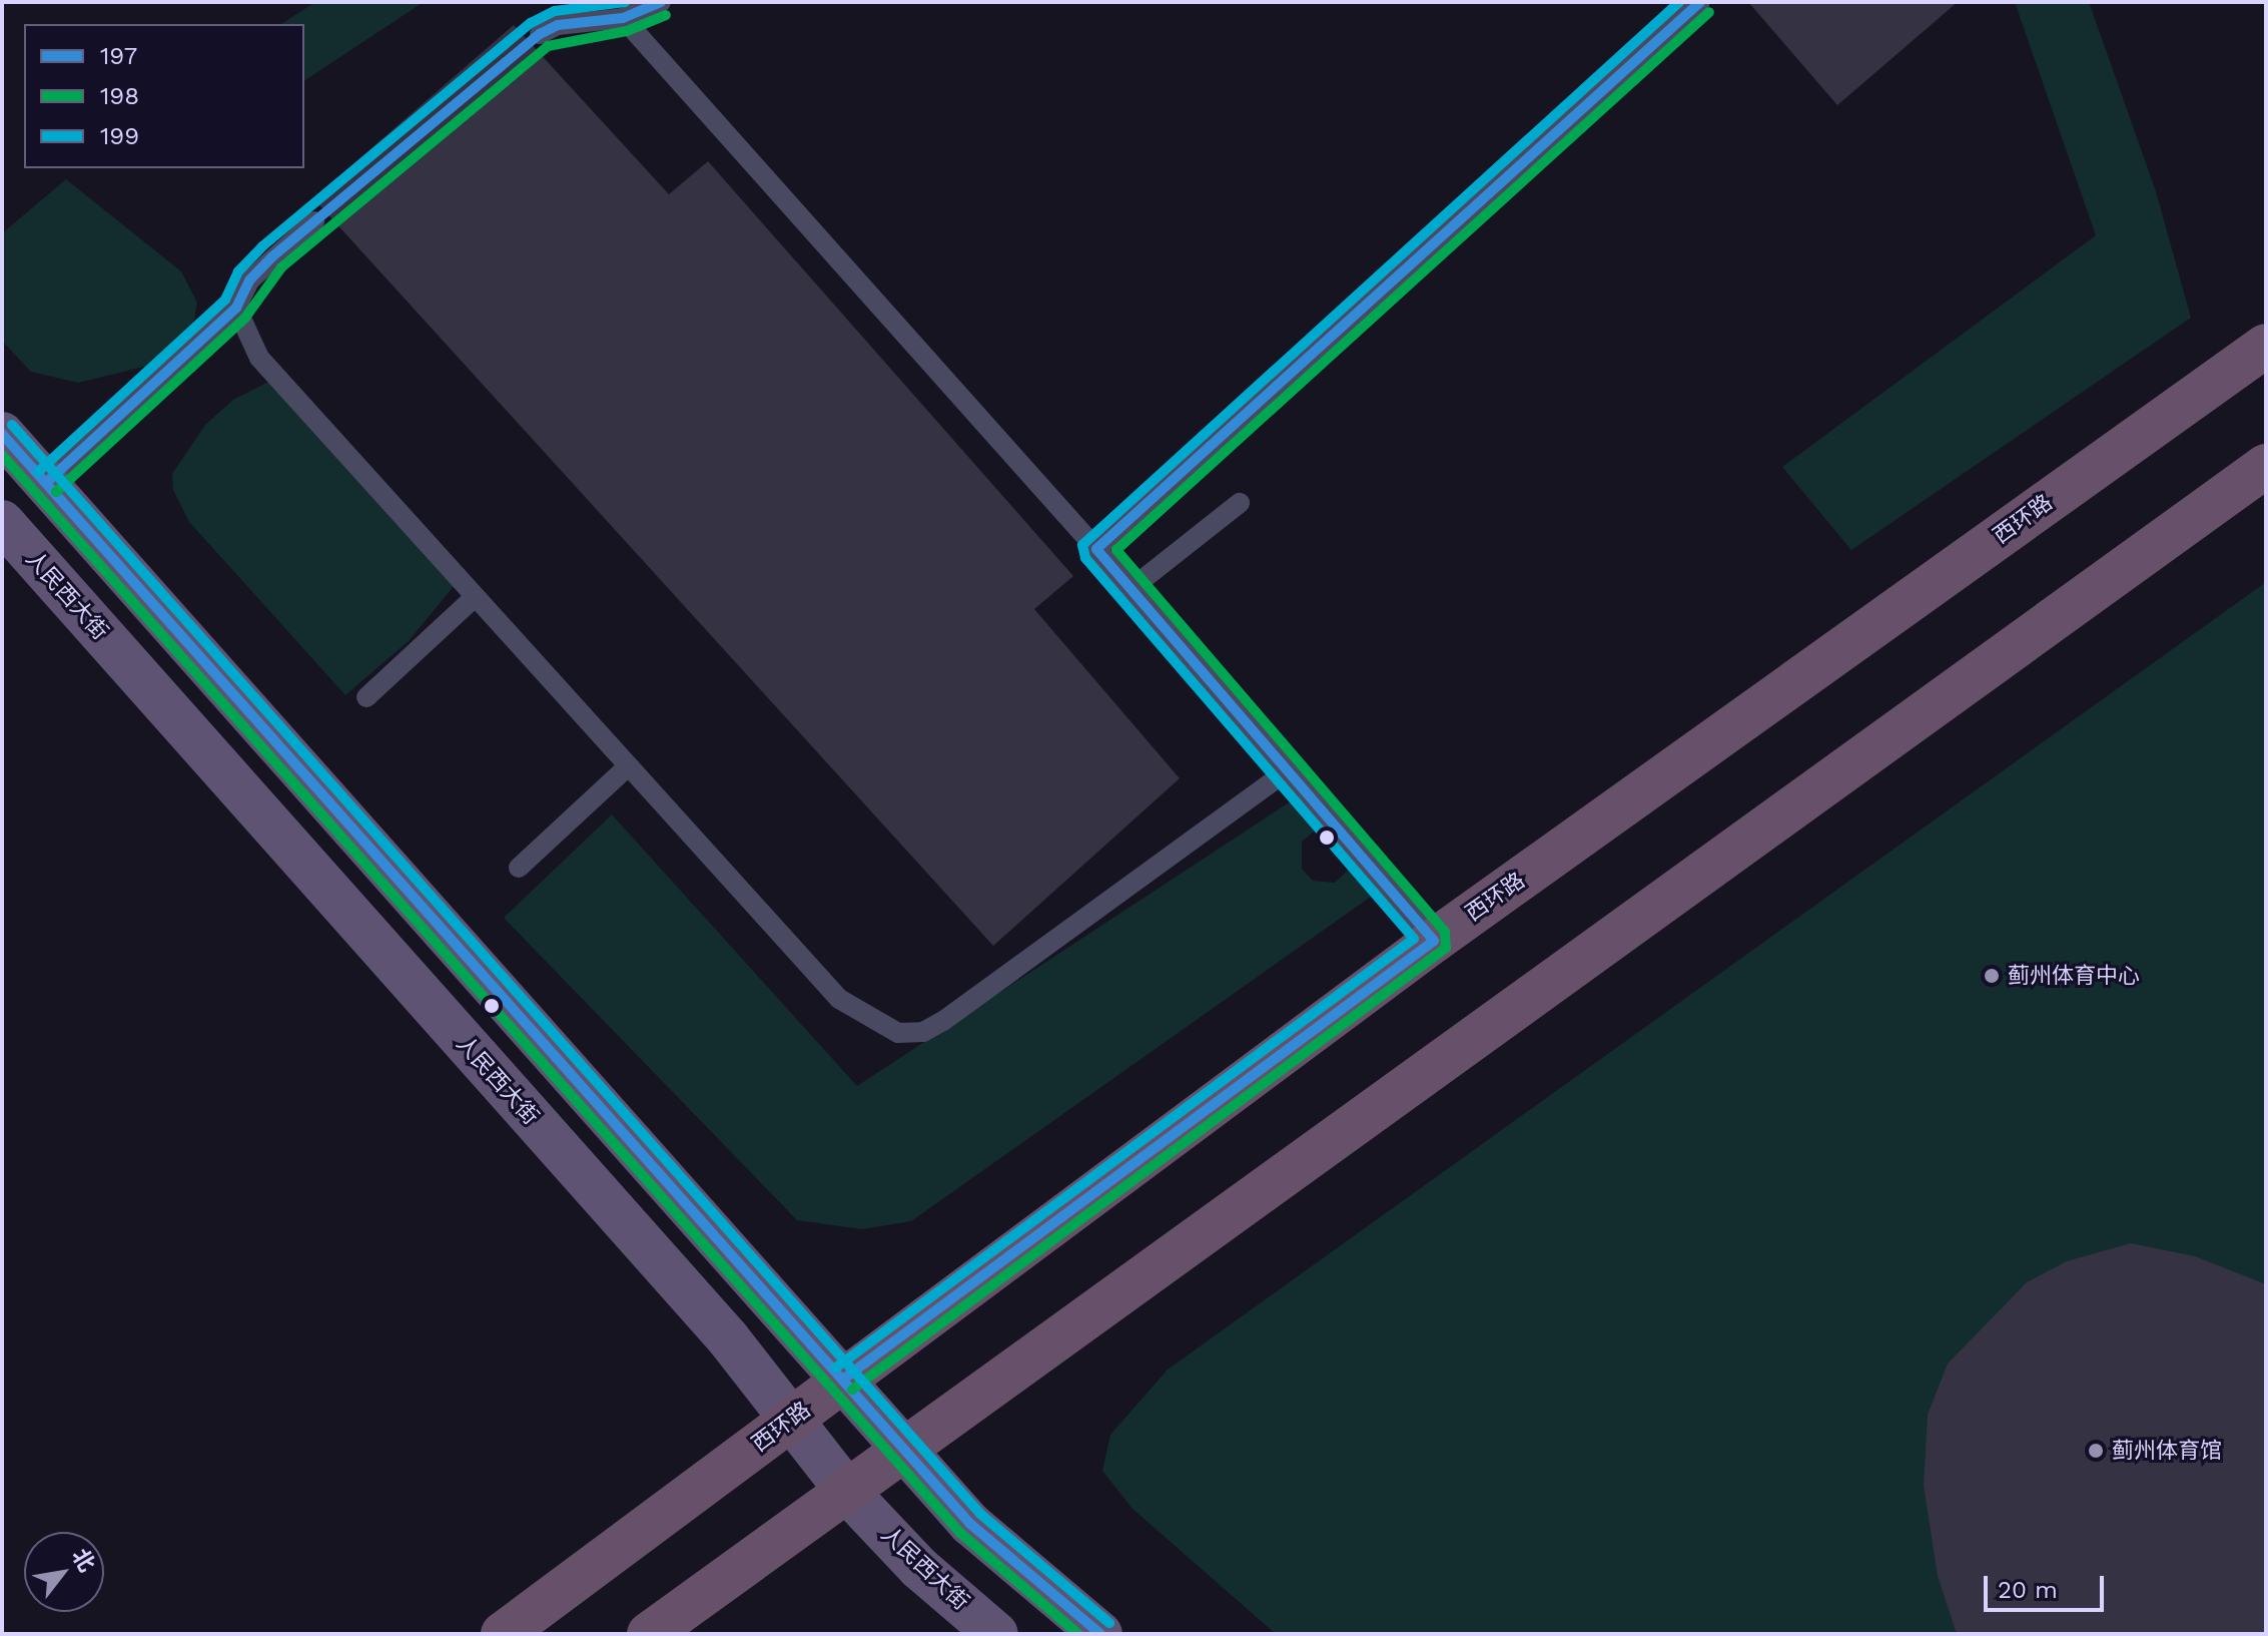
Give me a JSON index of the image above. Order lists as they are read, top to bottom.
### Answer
{
  "streets": {
    "highway": ["西环路"],
    "main road": ["人民西大街"]
  },
  "crossings": [
    ["西环路", "人民西大街"]
  ],
  "places": ["蓟州体育中心", "蓟州体育馆"],
  "lines": ["transit line 197", "transit line 199", "transit line 198"],
  "legend": ["197", "198", "199"],
  "scale_bar": "20 m",
  "north": "top right"
}
